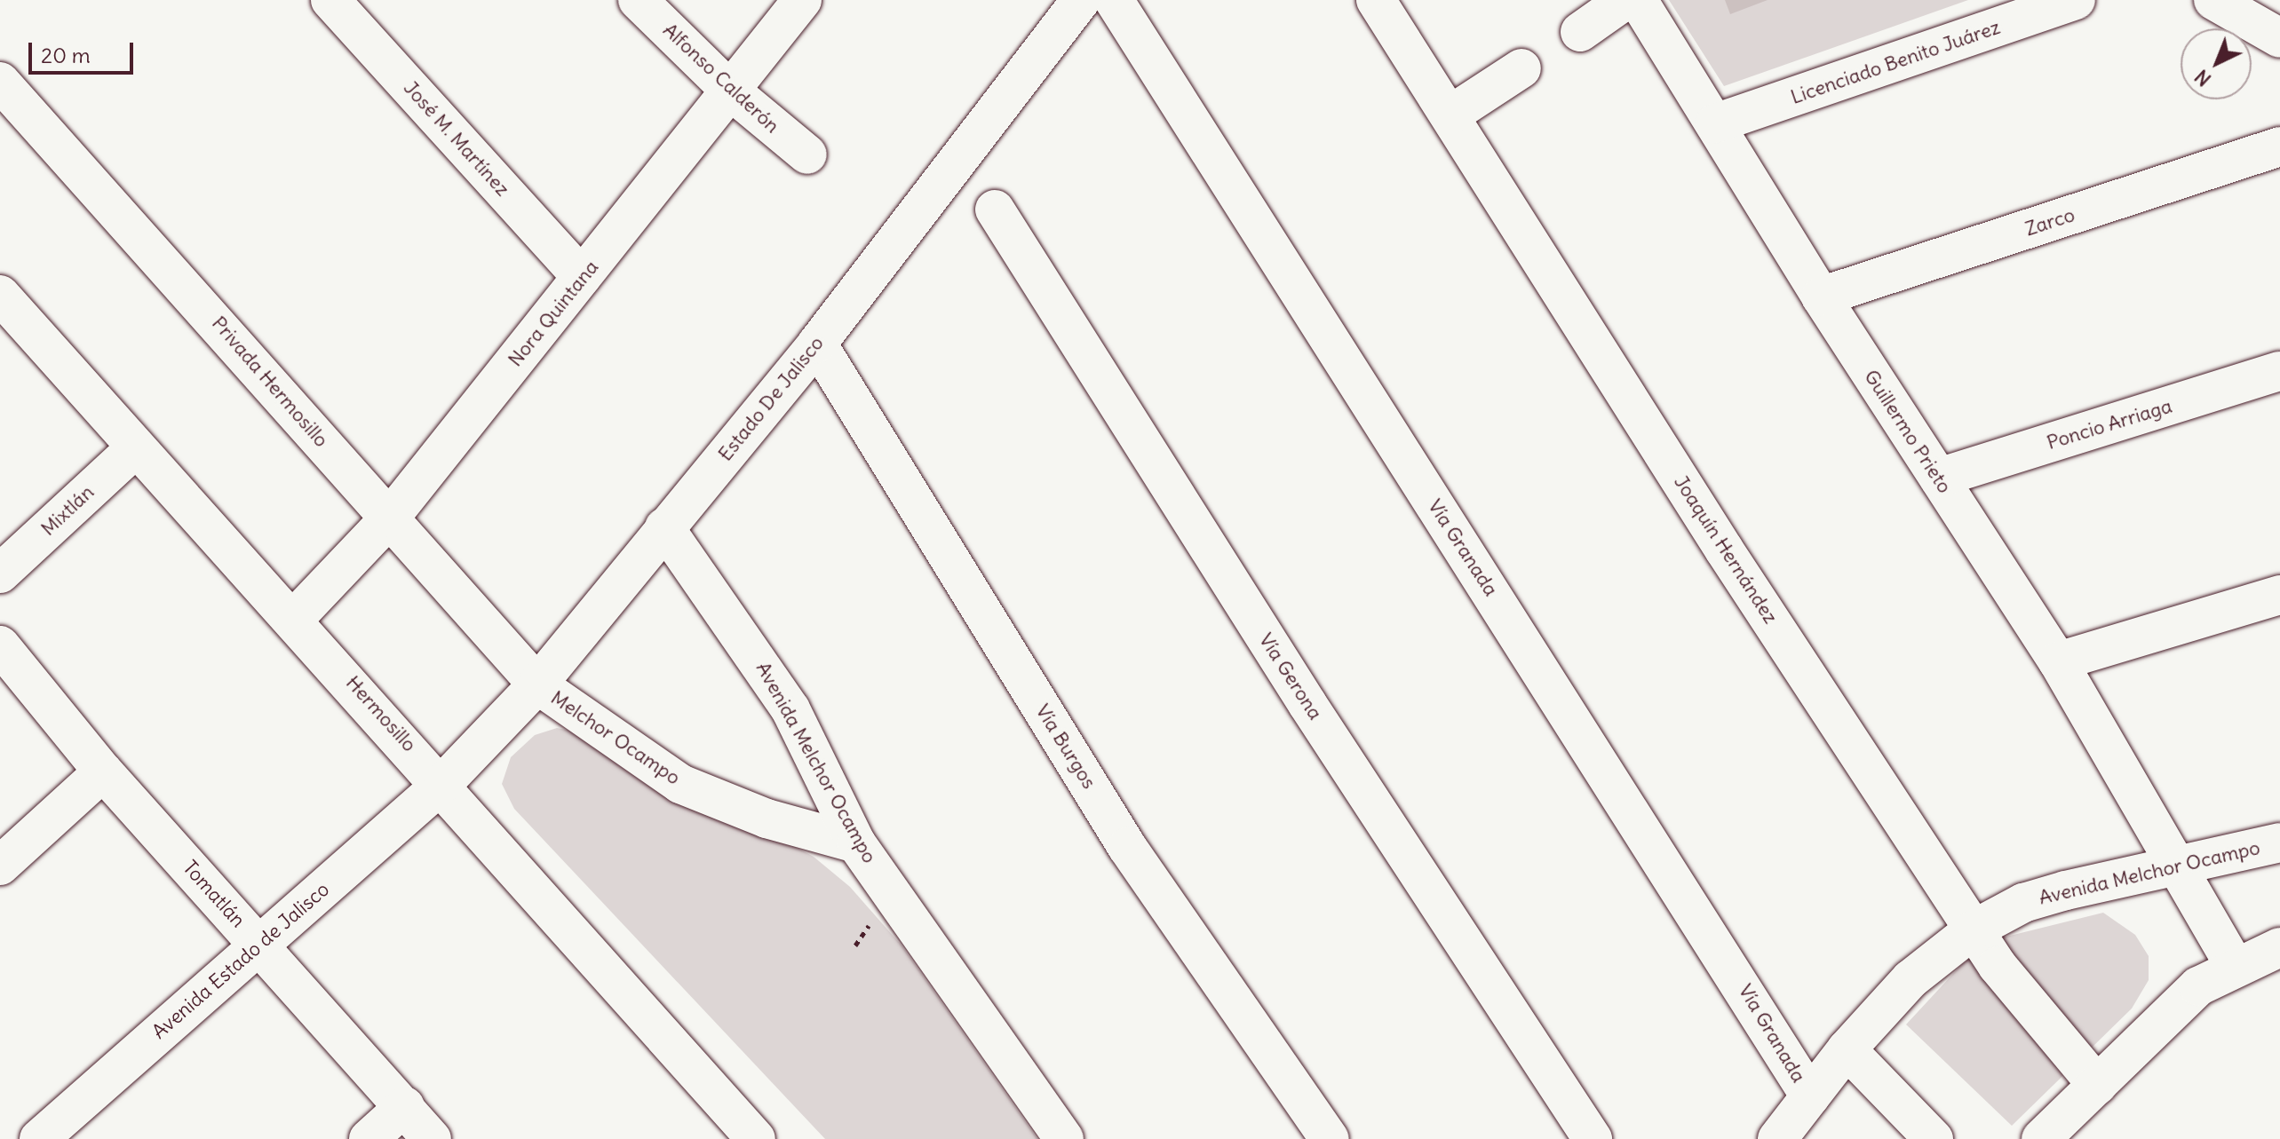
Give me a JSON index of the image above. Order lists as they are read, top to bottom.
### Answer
{
  "streets": {
    "street": [
      "Licenciado Benito Juárez",
      "Alfonso Calderón",
      "José M. Martínez",
      "Zarco",
      "Nora Quintana",
      "Privada Hermosillo",
      "Estado De Jalisco",
      "Poncio Arriaga",
      "Guillermo Prieto",
      "Mixtlán",
      "Vía Granada",
      "Joaquín Hernández",
      "Vía Gerona",
      "Hermosillo",
      "Melchor Ocampo",
      "Vía Burgos",
      "Avenida Melchor Ocampo",
      "Tomatlán",
      "Avenida Estado de Jalisco"
    ]
  },
  "crossings": [
    ["Licenciado Benito Juárez", "Guillermo Prieto"],
    ["Alfonso Calderón", "Nora Quintana"],
    ["José M. Martínez", "Nora Quintana"],
    ["Zarco", "Guillermo Prieto"],
    ["Nora Quintana", "Privada Hermosillo"],
    ["Nora Quintana", "Hermosillo"],
    ["Privada Hermosillo", "Estado De Jalisco"],
    ["Privada Hermosillo", "Melchor Ocampo"],
    ["Estado De Jalisco", "Hermosillo"],
    ["Estado De Jalisco", "Melchor Ocampo"],
    ["Estado De Jalisco", "Vía Burgos"],
    ["Estado De Jalisco", "Avenida Melchor Ocampo"],
    ["Estado De Jalisco", "Avenida Estado de Jalisco"],
    ["Poncio Arriaga", "Guillermo Prieto"],
    ["Guillermo Prieto", "Avenida Melchor Ocampo"],
    ["Mixtlán", "Hermosillo"],
    ["Vía Granada", "Avenida Melchor Ocampo"],
    ["Joaquín Hernández", "Avenida Melchor Ocampo"],
    ["Hermosillo", "Avenida Estado de Jalisco"],
    ["Melchor Ocampo", "Avenida Melchor Ocampo"],
    ["Tomatlán", "Avenida Estado de Jalisco"]
  ],
  "scale_bar": "20 m",
  "north": "bottom left"
}
